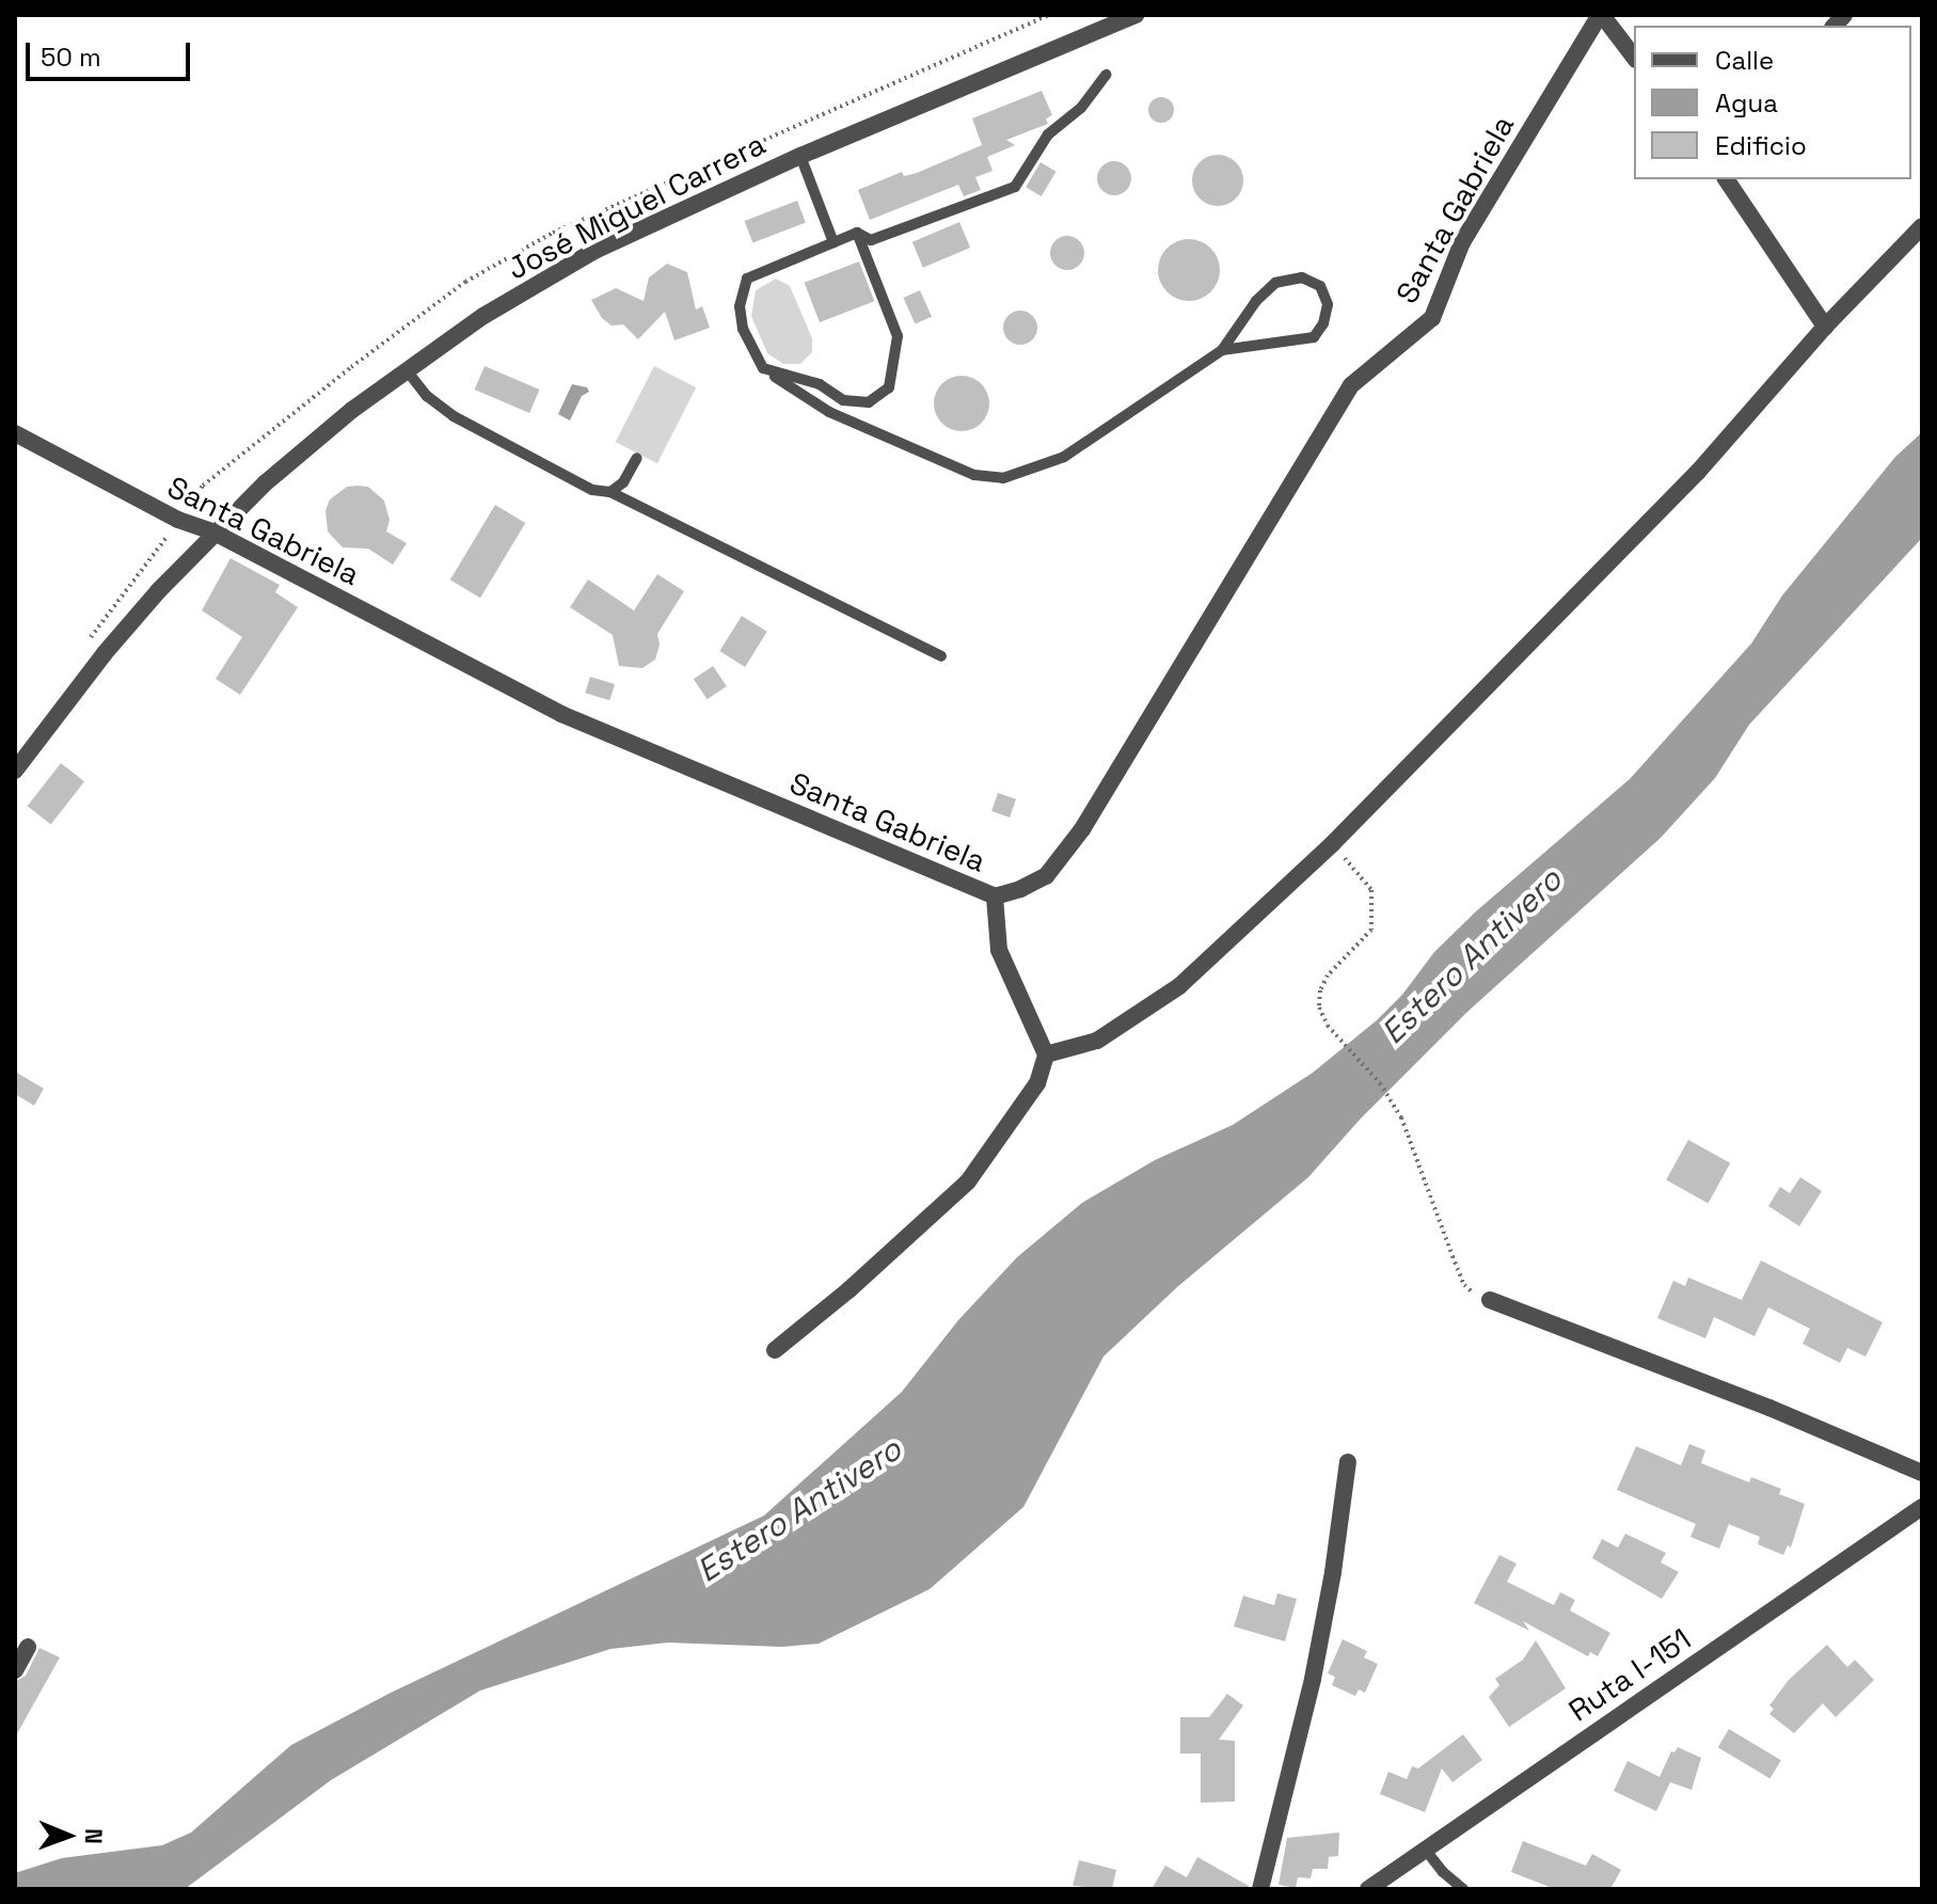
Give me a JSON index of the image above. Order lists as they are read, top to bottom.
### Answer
{
  "streets": {
    "street": ["José Miguel Carrera", "Santa Gabriela", "Ruta I-151"]
  },
  "crossings": [
    ["José Miguel Carrera", "Santa Gabriela"]
  ],
  "water": ["Estero Antivero"],
  "legend": ["Calle", "Agua", "Edificio"],
  "scale_bar": "50 m",
  "north": "right"
}
